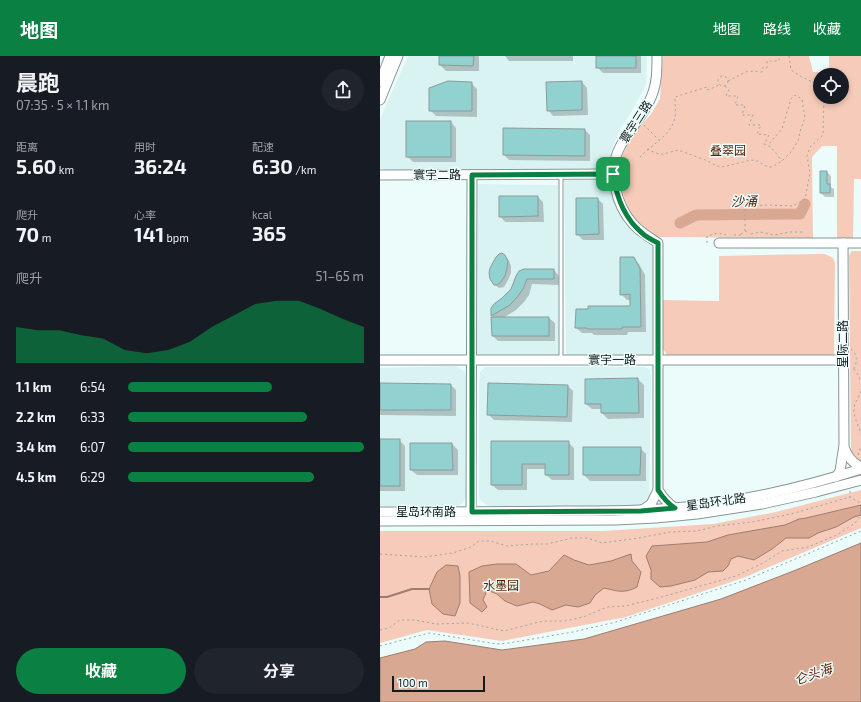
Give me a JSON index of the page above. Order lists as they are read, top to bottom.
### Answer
{
  "streets": {
    "street": [
      "寰宇三路",
      "寰宇二路",
      "星际二路",
      "寰宇一路",
      "星岛环北路",
      "星岛环南路"
    ]
  },
  "crossings": [
    ["寰宇三路", "寰宇二路"],
    ["寰宇三路", "寰宇一路"],
    ["星际二路", "寰宇一路"],
    ["星际二路", "星岛环北路"],
    ["星岛环北路", "星岛环南路"]
  ],
  "water": ["沙涌", "仑头海"],
  "parks": ["叠翠园", "水墨园"],
  "scale_bar": "100 m",
  "page": {
    "header": "地图",
    "nav": ["地图", "路线", "收藏"],
    "heading": ["晨跑", "07:35 · 5 × 1.1 km"],
    "stats": [
      ["距离", "5.60 km"],
      ["用时", "36:24"],
      ["配速", "6:30 /km"],
      ["爬升", "70 m"],
      ["心率", "141 bpm"],
      ["kcal", "365"]
    ],
    "chart": ["爬升", "51–65 m"],
    "list": [
      {
        "name": "1.1 km",
        "note": "6:54"
      },
      {
        "name": "2.2 km",
        "note": "6:33"
      },
      {
        "name": "3.4 km",
        "note": "6:07"
      },
      {
        "name": "4.5 km",
        "note": "6:29"
      }
    ],
    "buttons": ["收藏", "分享"],
    "scale": "100 m"
  }
}
